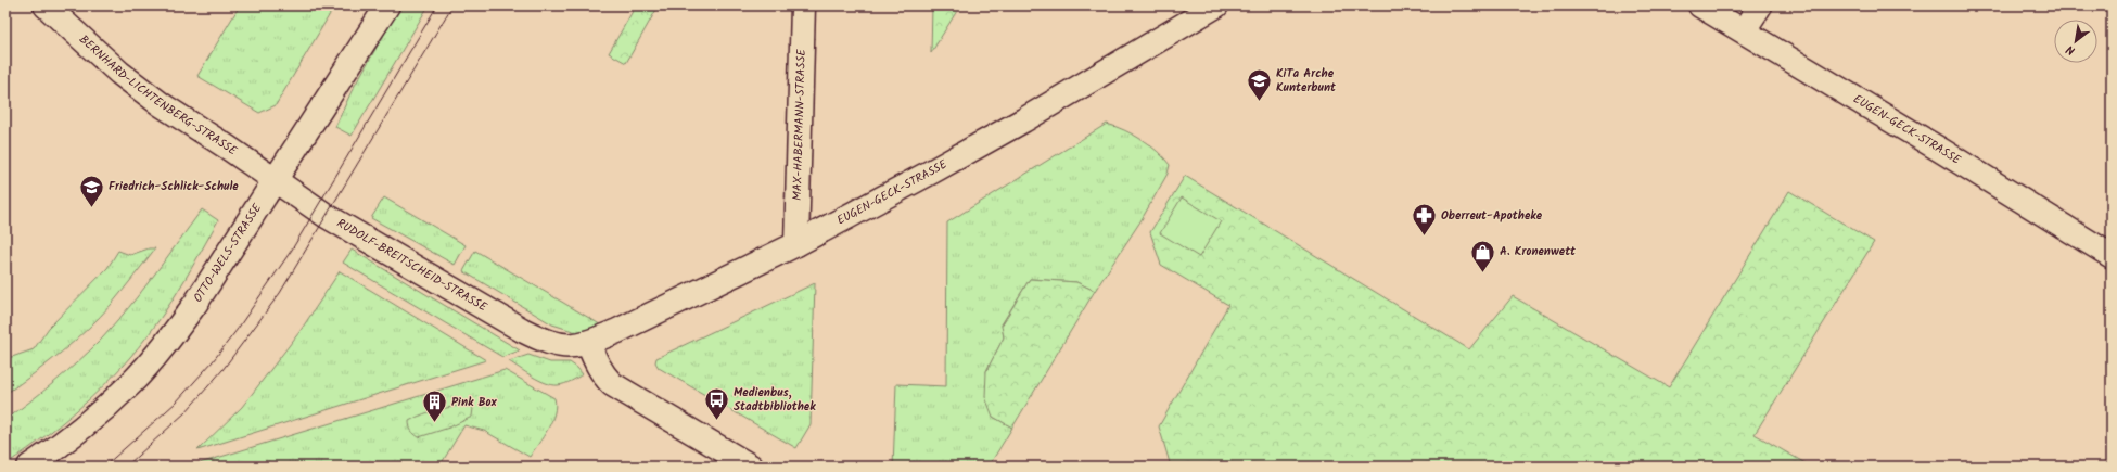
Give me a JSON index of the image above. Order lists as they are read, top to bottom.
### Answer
{
  "streets": {
    "street": [
      "BERNHARD-LICHTENBERG-STRASSE",
      "MAX-HABERMANN-STRASSE",
      "EUGEN-GECK-STRASSE",
      "OTTO-WELS-STRASSE",
      "RUDOLF-BREITSCHEID-STRASSE"
    ]
  },
  "crossings": [
    ["BERNHARD-LICHTENBERG-STRASSE", "OTTO-WELS-STRASSE"],
    ["BERNHARD-LICHTENBERG-STRASSE", "RUDOLF-BREITSCHEID-STRASSE"],
    ["MAX-HABERMANN-STRASSE", "EUGEN-GECK-STRASSE"],
    ["EUGEN-GECK-STRASSE", "RUDOLF-BREITSCHEID-STRASSE"],
    ["OTTO-WELS-STRASSE", "RUDOLF-BREITSCHEID-STRASSE"]
  ],
  "places": {
    "school or university": ["KiTa Arche Kunterbunt", "Friedrich-Schlick-Schule"],
    "pharmacy": ["Oberreut-Apotheke"],
    "shop": ["A. Kronenwett"],
    "bus stop": ["Medienbus, Stadtbibliothek"],
    "building": ["Pink Box"]
  },
  "north": "bottom left"
}
